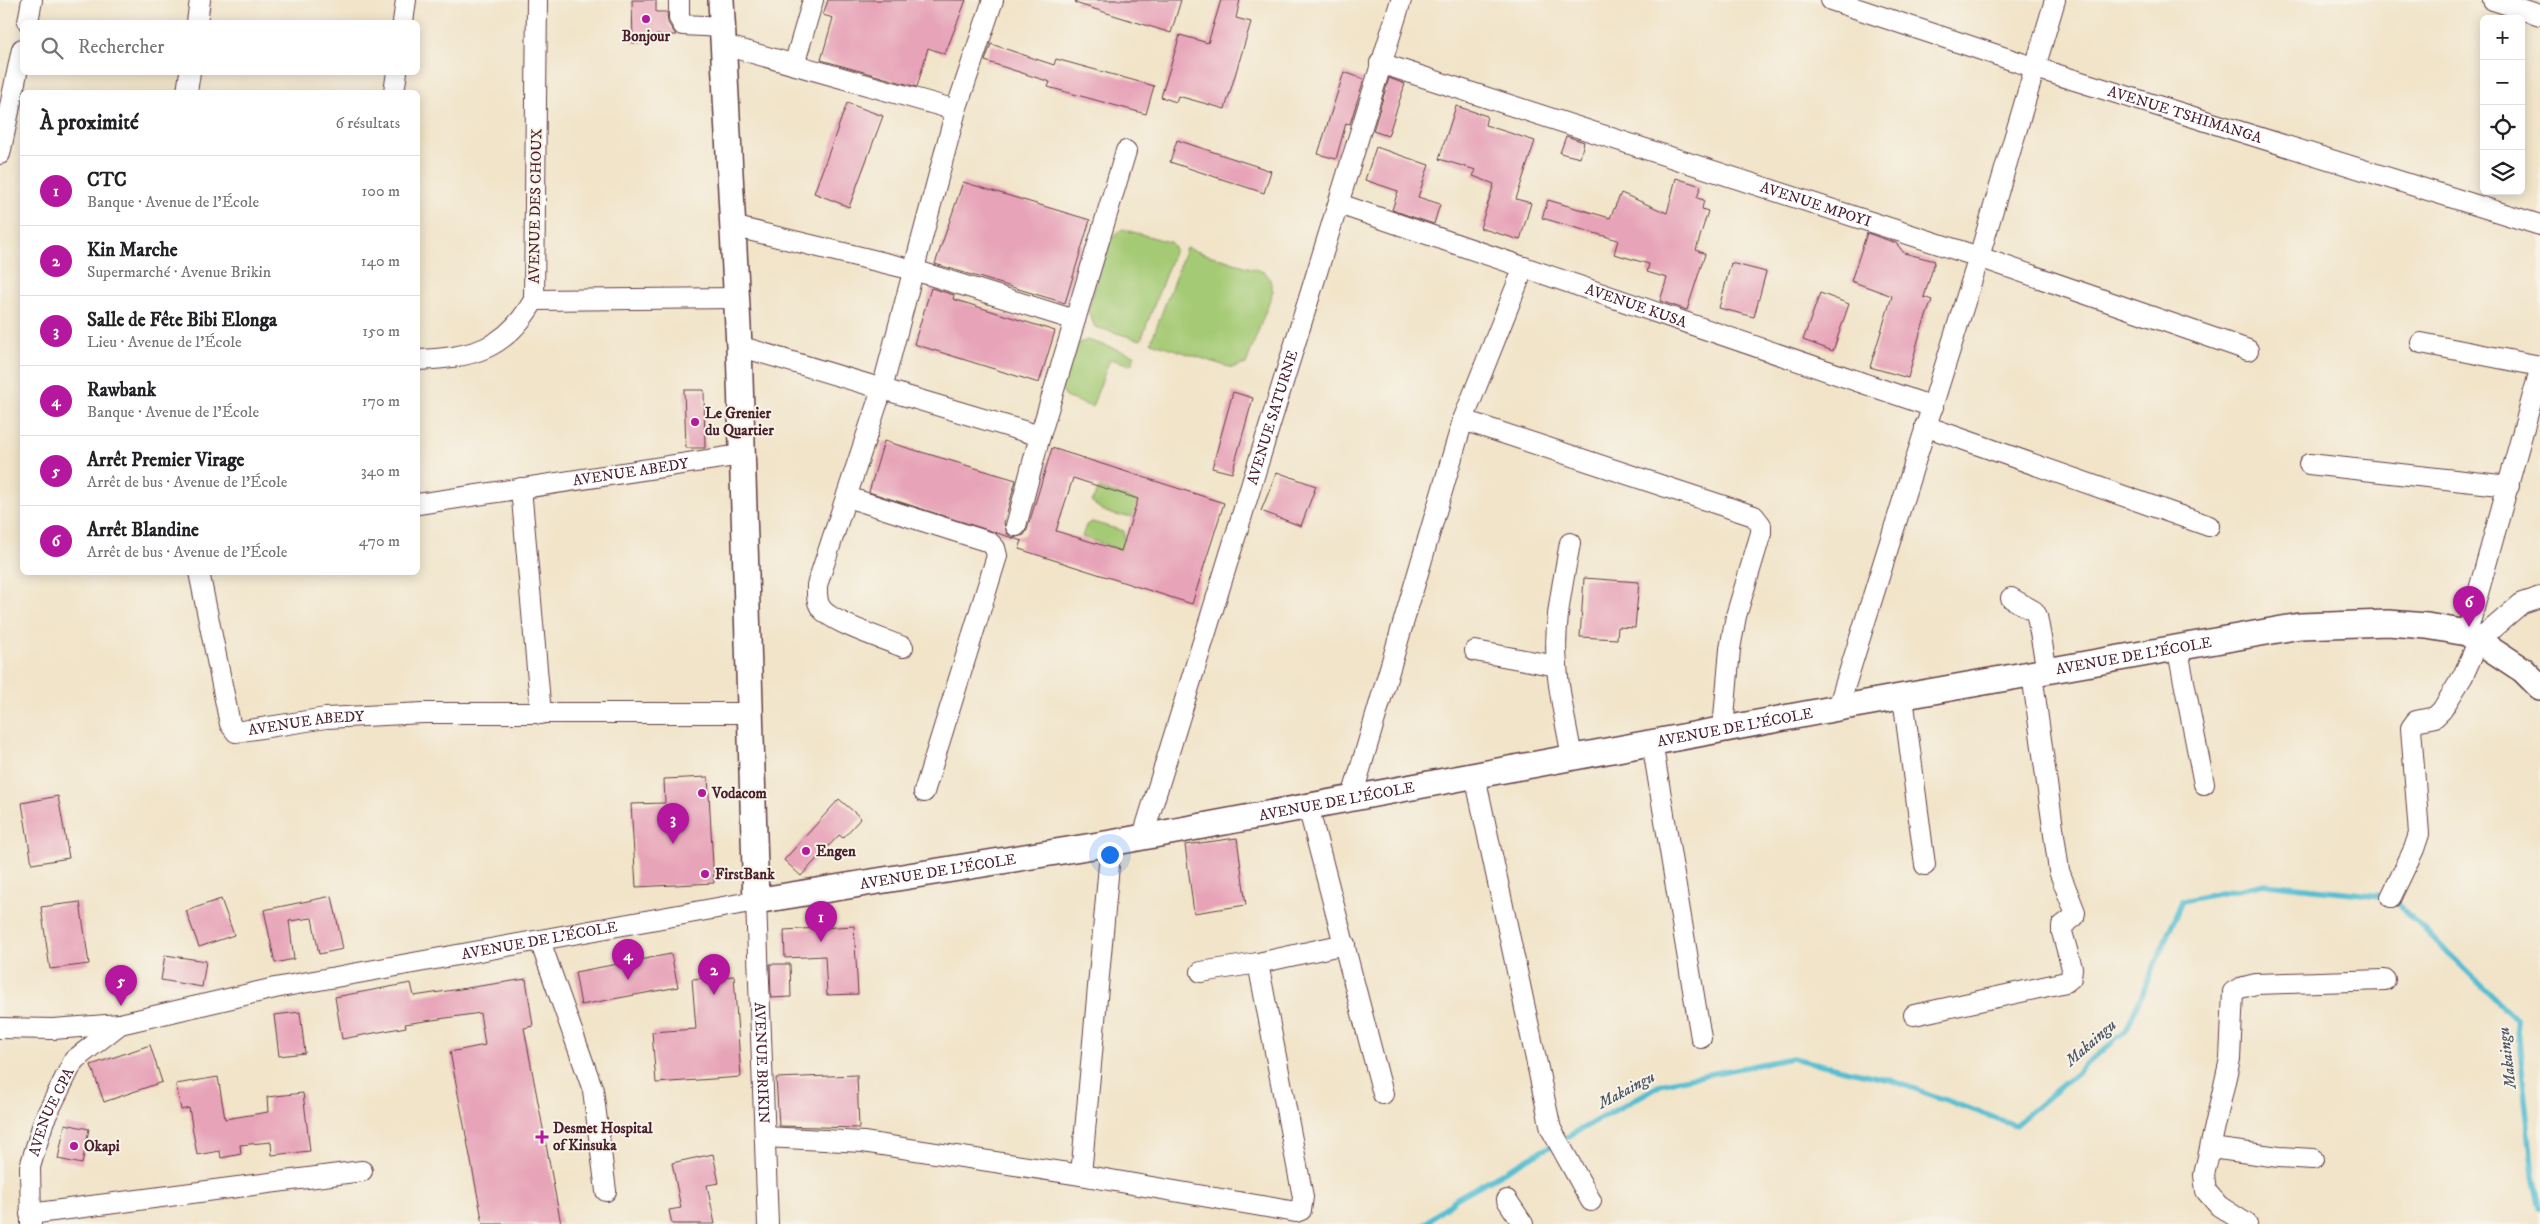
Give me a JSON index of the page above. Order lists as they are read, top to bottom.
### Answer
{
  "streets": {
    "main road": ["AVENUE DE L'ÉCOLE"],
    "street": [
      "AVENUE TSHIMANGA",
      "AVENUE MPOYI",
      "AVENUE DES CHOUX",
      "AVENUE KUSA",
      "AVENUE SATURNE",
      "AVENUE ABEDY",
      "AVENUE BRIKIN",
      "AVENUE CPA"
    ]
  },
  "crossings": [
    ["AVENUE MPOYI", "AVENUE SATURNE"],
    ["AVENUE KUSA", "AVENUE SATURNE"],
    ["AVENUE SATURNE", "AVENUE DE L'ÉCOLE"],
    ["AVENUE DE L'ÉCOLE", "AVENUE BRIKIN"],
    ["AVENUE DE L'ÉCOLE", "AVENUE CPA"]
  ],
  "water": ["Makaingu"],
  "places": {
    "other": [
      "Bonjour",
      "Le Grenier du Quartier",
      "Vodacom",
      "Engen",
      "FirstBank",
      "Okapi"
    ],
    "health": ["Desmet Hospital of Kinsuka"]
  },
  "page": {
    "map_buttons": ["+", "−"],
    "search": "Rechercher",
    "heading": ["À proximité", "6 résultats"],
    "list": [
      {
        "mark": "1",
        "name": "CTC",
        "note": "Banque · Avenue de l'École",
        "value": "100 m"
      },
      {
        "mark": "2",
        "name": "Kin Marche",
        "note": "Supermarché · Avenue Brikin",
        "value": "140 m"
      },
      {
        "mark": "3",
        "name": "Salle de Fête Bibi Elonga",
        "note": "Lieu · Avenue de l'École",
        "value": "150 m"
      },
      {
        "mark": "4",
        "name": "Rawbank",
        "note": "Banque · Avenue de l'École",
        "value": "170 m"
      },
      {
        "mark": "5",
        "name": "Arrêt Premier Virage",
        "note": "Arrêt de bus · Avenue de l'École",
        "value": "340 m"
      },
      {
        "mark": "6",
        "name": "Arrêt Blandine",
        "note": "Arrêt de bus · Avenue de l'École",
        "value": "470 m"
      }
    ],
    "pins": [
      "6",
      "3",
      "1",
      "4",
      "2",
      "5"
    ]
  }
}
